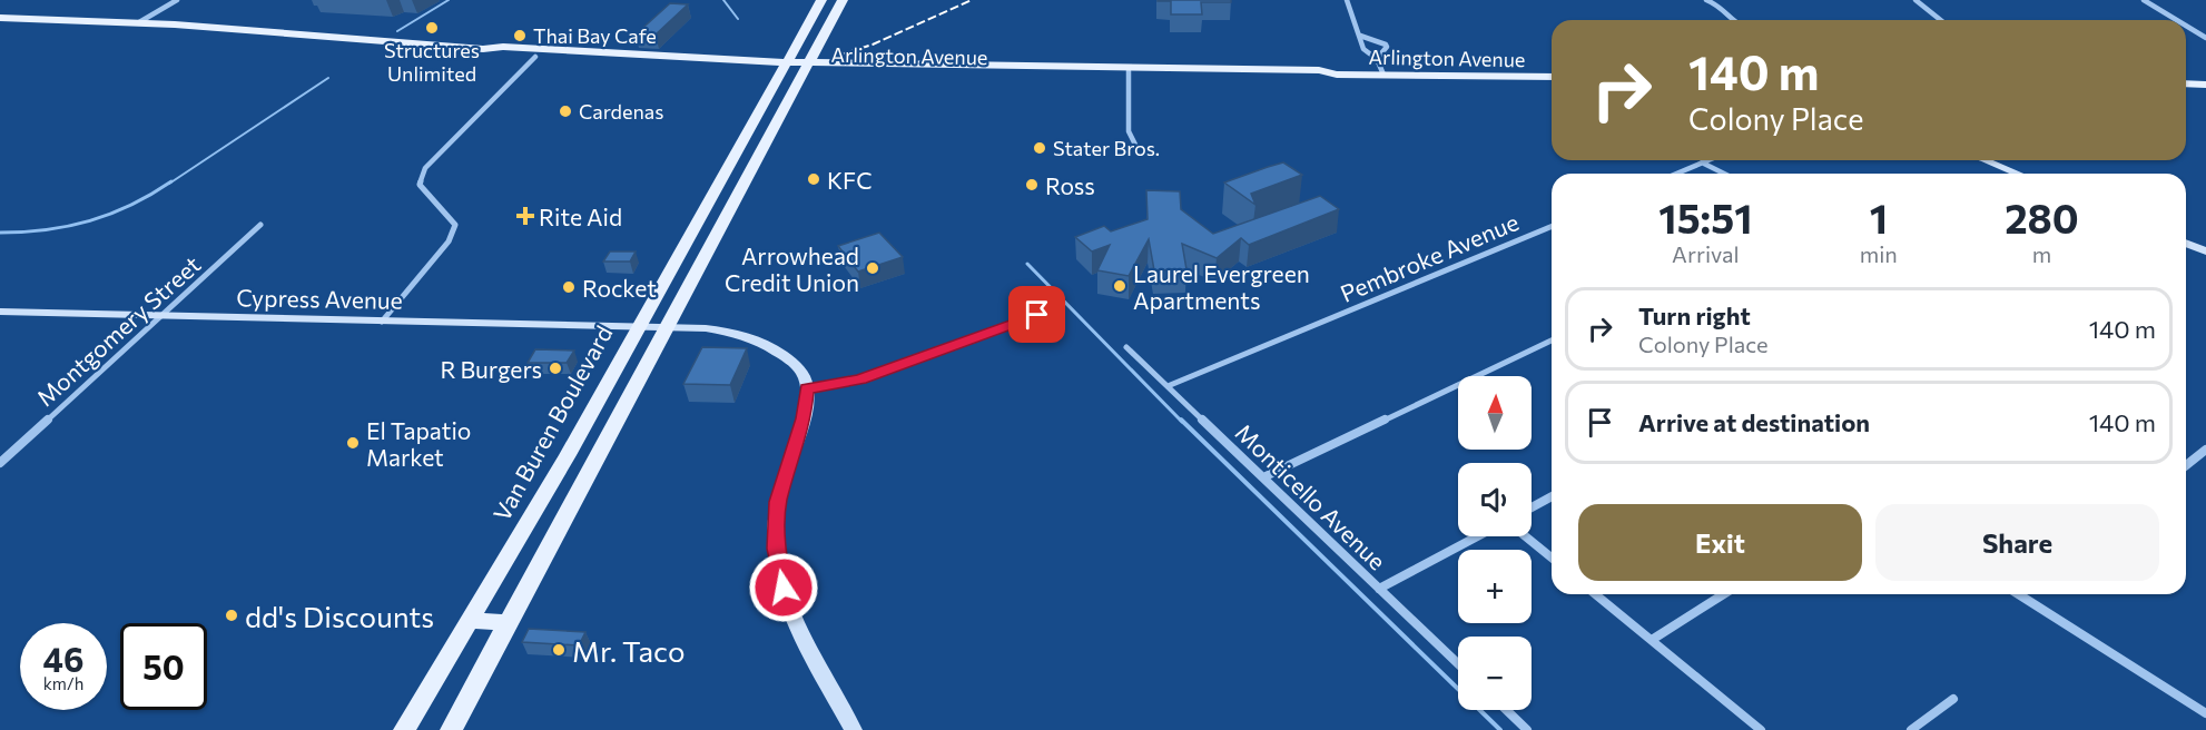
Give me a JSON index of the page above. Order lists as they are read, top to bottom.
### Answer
{
  "streets": {
    "main road": ["Arlington Avenue", "Van Buren Boulevard"],
    "street": [
      "Pembroke Avenue",
      "Cypress Avenue",
      "Montgomery Street",
      "Monticello Avenue"
    ]
  },
  "crossings": [
    ["Arlington Avenue", "Van Buren Boulevard"],
    ["Pembroke Avenue", "Monticello Avenue"],
    ["Cypress Avenue", "Montgomery Street"],
    ["Cypress Avenue", "Van Buren Boulevard"]
  ],
  "places": {
    "other": [
      "Structures Unlimited",
      "Thai Bay Cafe",
      "Cardenas",
      "Stater Bros.",
      "KFC",
      "Ross",
      "Arrowhead Credit Union",
      "Laurel Evergreen Apartments",
      "Rocket",
      "R Burgers",
      "El Tapatio Market",
      "dd's Discounts",
      "Mr. Taco"
    ],
    "health": ["Rite Aid"]
  },
  "north": "top",
  "page": {
    "turn": ["140 m", "Colony Place"],
    "eta": [
      "15:51",
      "Arrival",
      "1",
      "min",
      "280",
      "m"
    ],
    "list": [
      {
        "name": "Turn right",
        "note": "Colony Place",
        "value": "140 m"
      },
      {
        "name": "Arrive at destination",
        "value": "140 m"
      }
    ],
    "map_buttons": ["+", "−"],
    "buttons": ["Exit", "Share"],
    "speed": "46 km/h",
    "limit": "50"
  }
}
